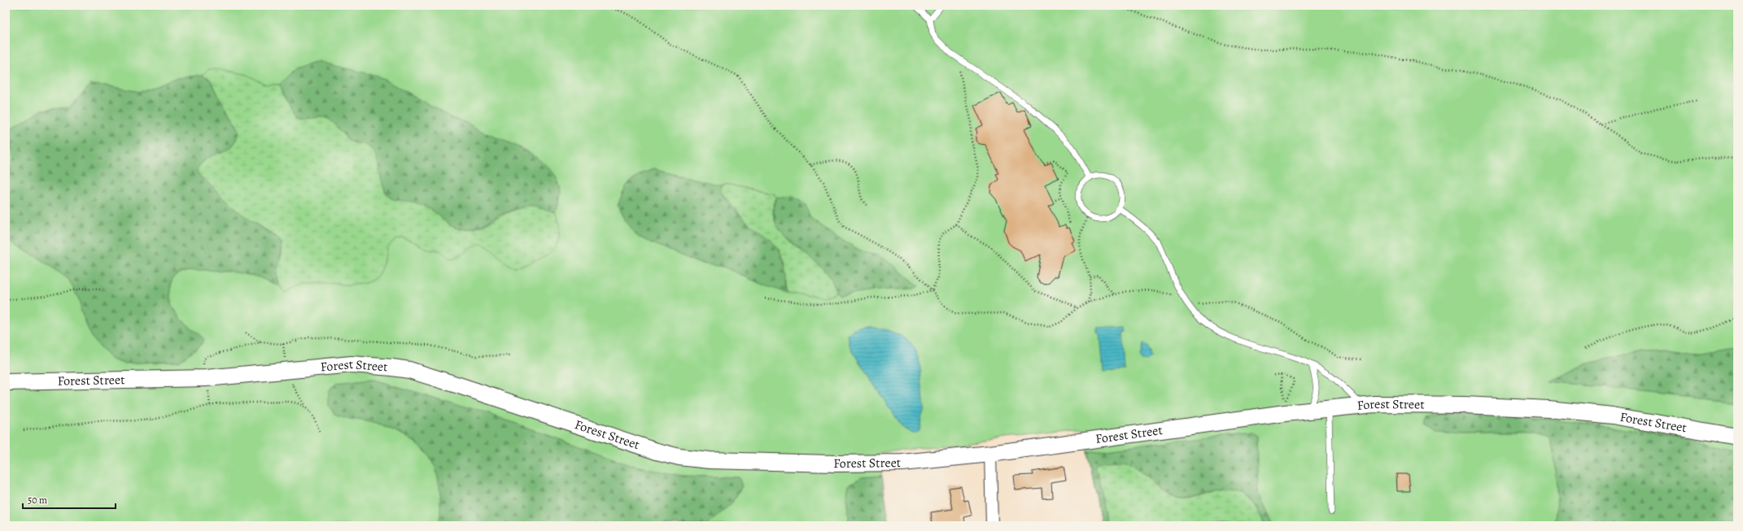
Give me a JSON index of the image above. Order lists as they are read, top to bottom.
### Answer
{
  "streets": {
    "street": ["Forest Street"]
  },
  "scale_bar": "50 m"
}
